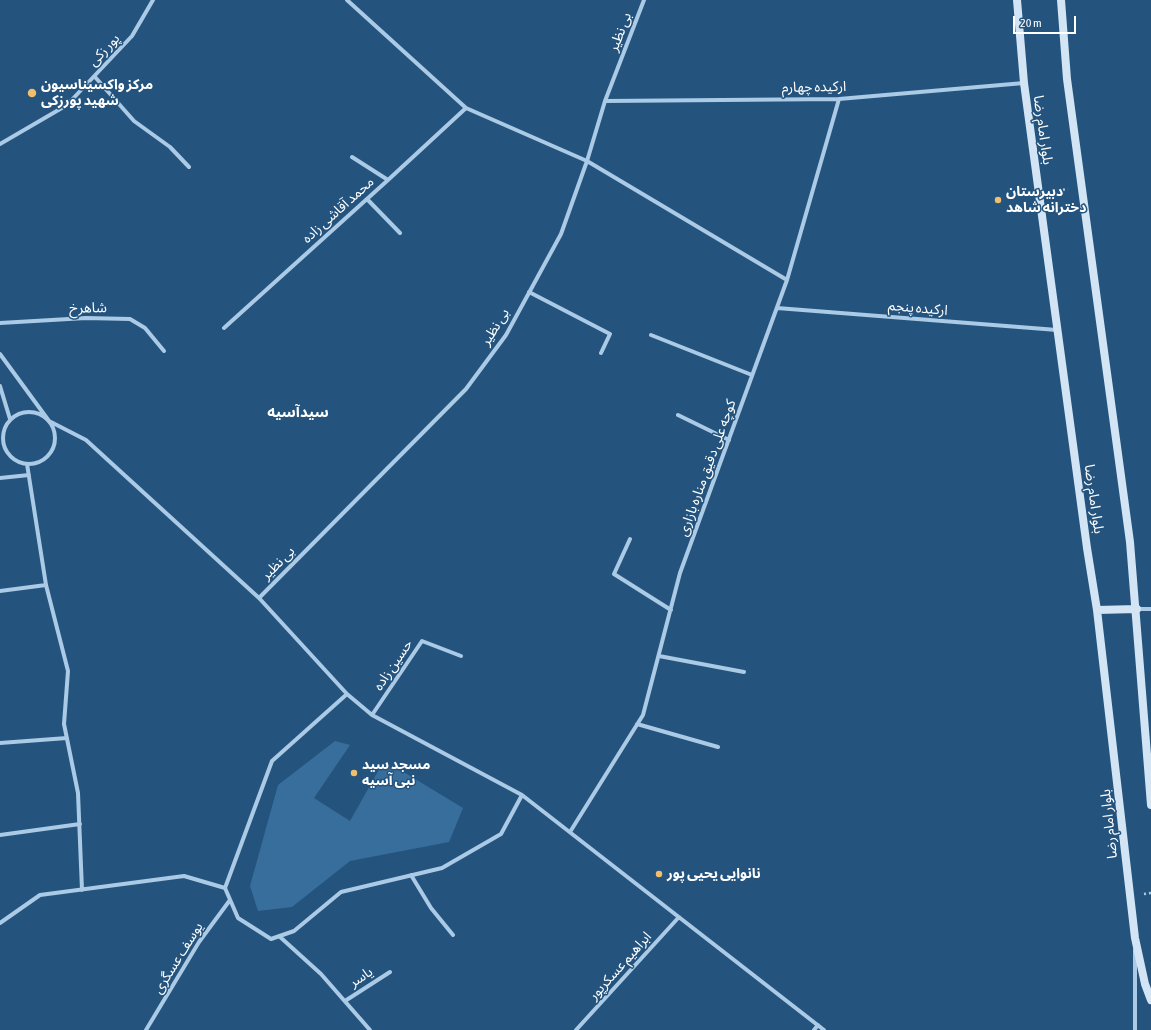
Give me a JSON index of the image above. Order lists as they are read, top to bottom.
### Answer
{
  "streets": {
    "main road": ["بلوار امام رضا"],
    "street": [
      "بی نظیر",
      "پور زکی",
      "ارکیده چهارم",
      "محمد آقاشی زاده",
      "شاهرخ",
      "ارکیده پنجم",
      "کوچه علی دقیق مناره بازاری",
      "حسین زاده",
      "یوسف عسگری",
      "ابراهیم عسکرپور",
      "یاسر"
    ]
  },
  "crossings": [
    ["بی نظیر", "ارکیده چهارم"],
    ["ارکیده چهارم", "بلوار امام رضا"],
    ["ارکیده چهارم", "کوچه علی دقیق مناره بازاری"],
    ["بلوار امام رضا", "ارکیده پنجم"],
    ["ارکیده پنجم", "کوچه علی دقیق مناره بازاری"]
  ],
  "districts": ["سیدآسیه"],
  "places": [
    "مرکز واکسیناسیون شهید پورزکی",
    "دبیرستان دخترانه شاهد",
    "مسجد سید نبی آسیه",
    "نانوایی يحيی پور"
  ],
  "scale_bar": "20 m"
}
